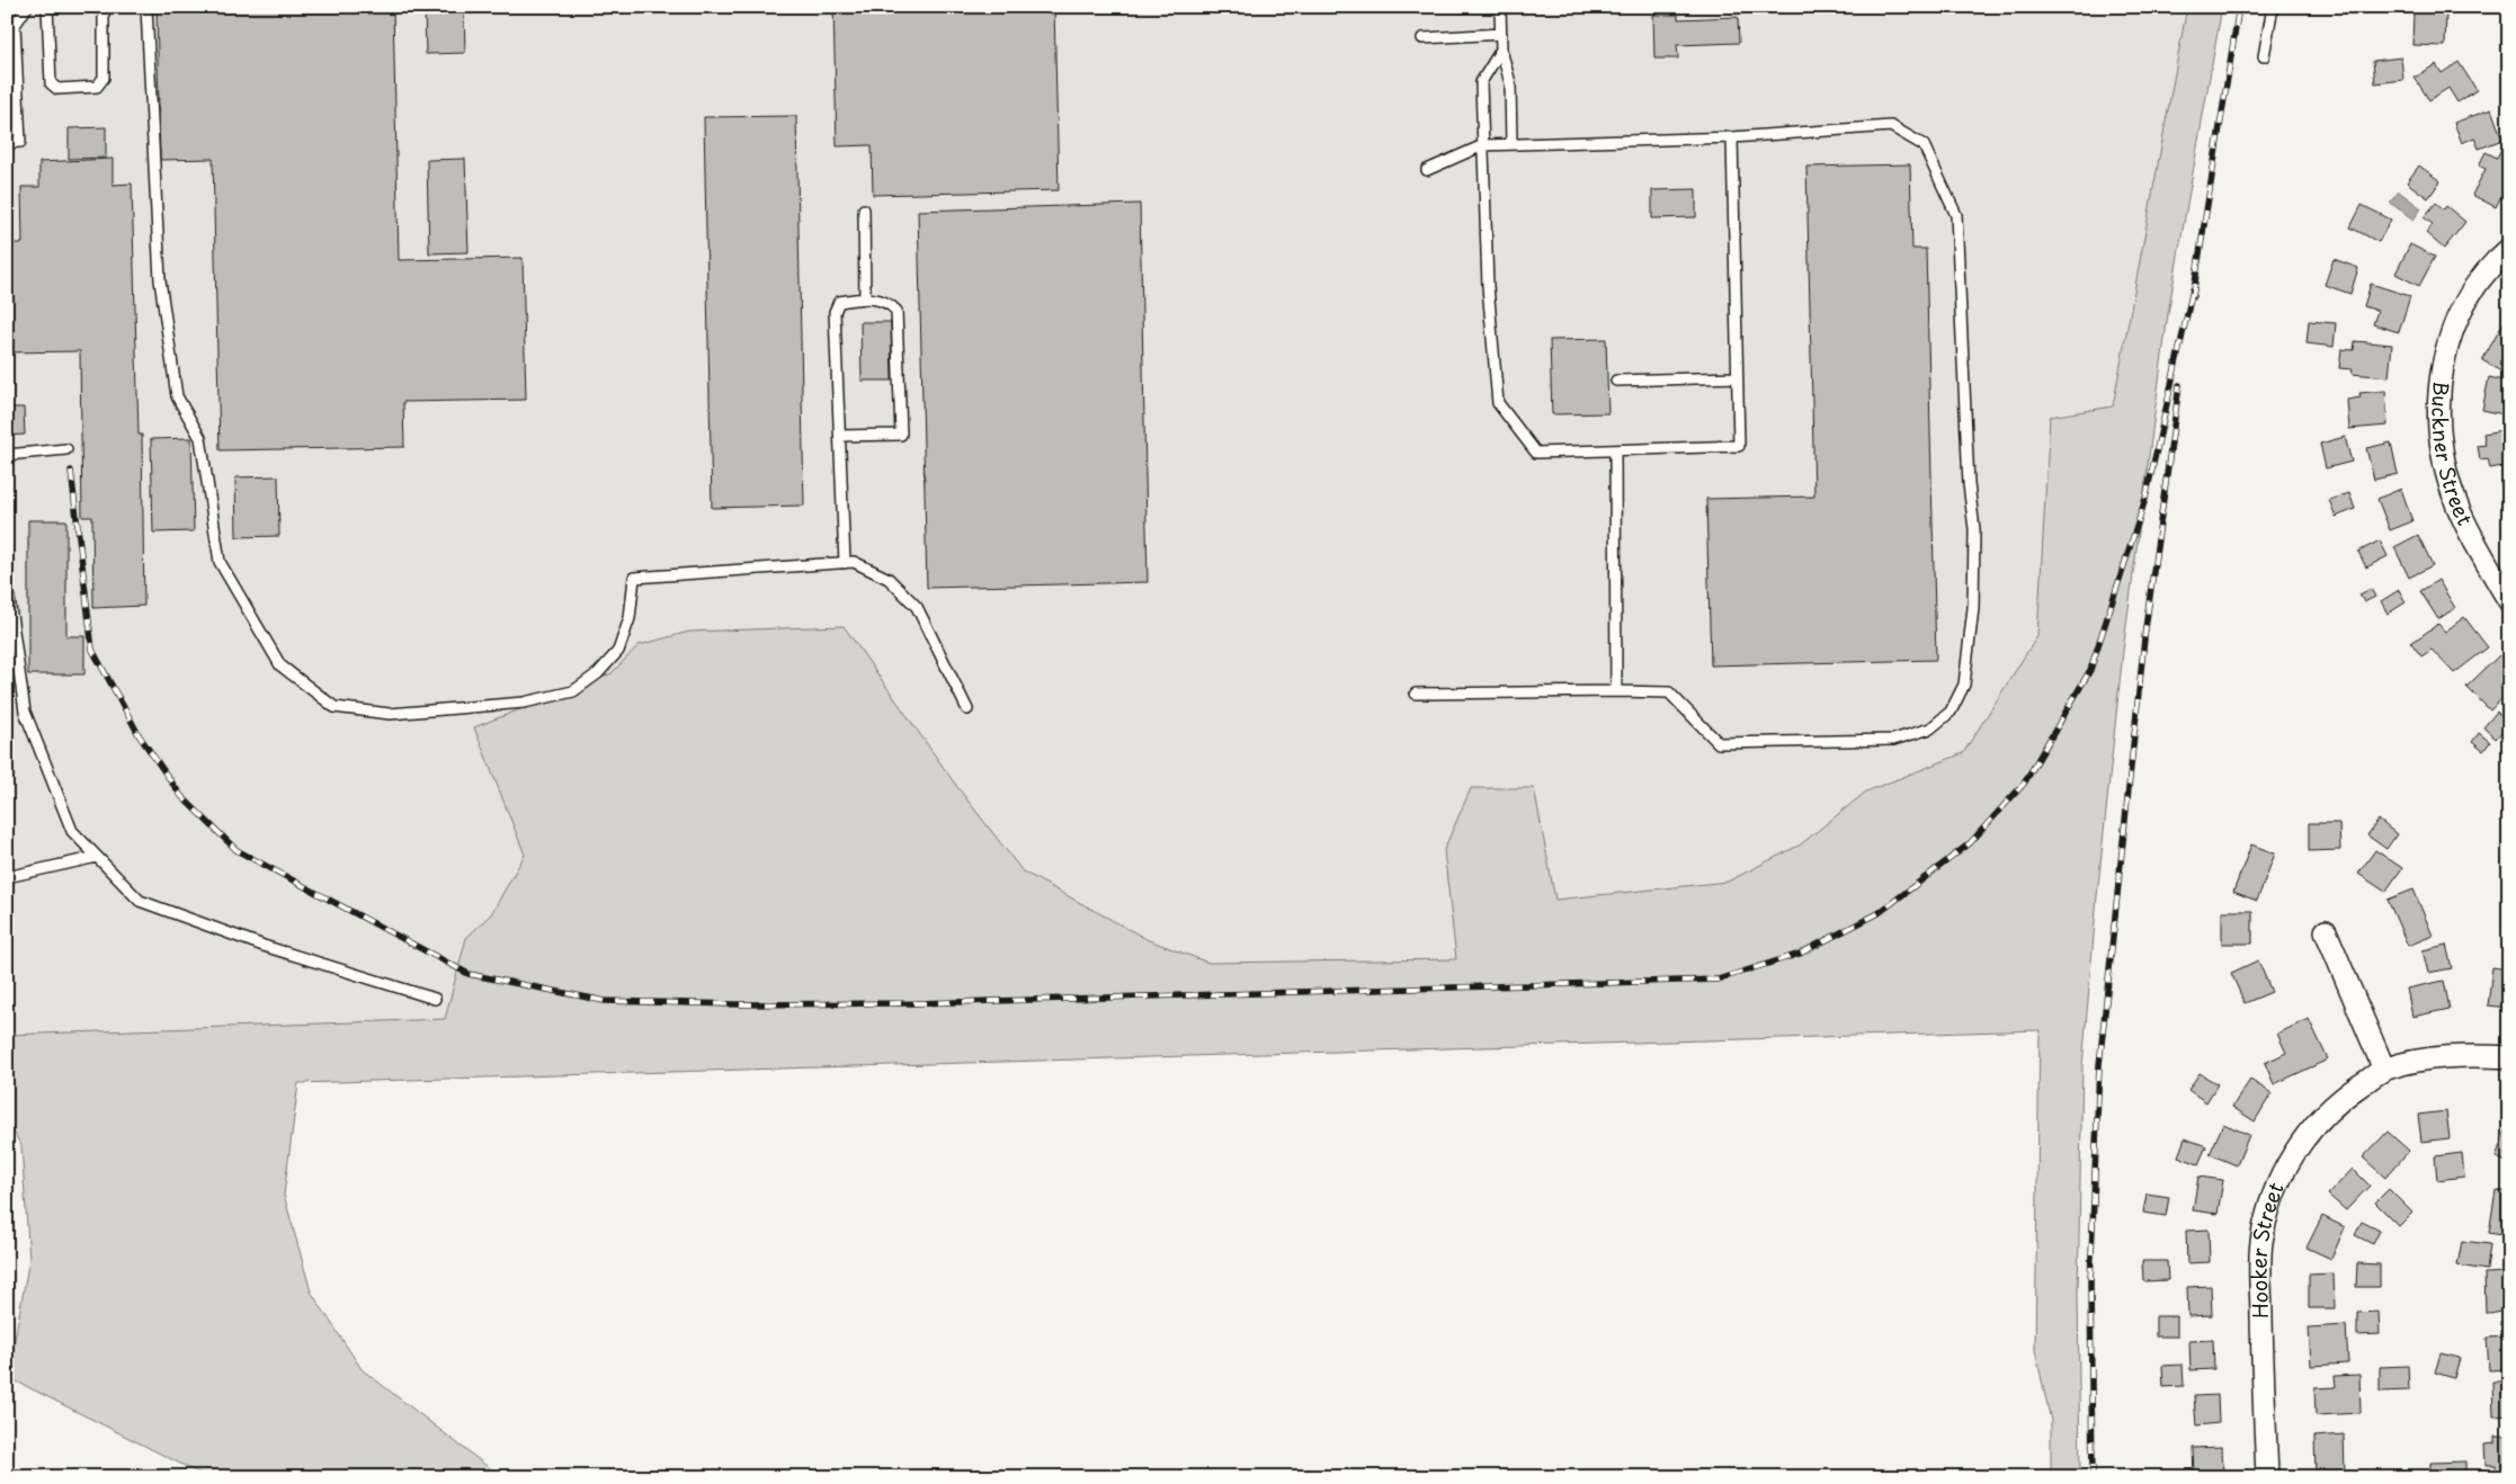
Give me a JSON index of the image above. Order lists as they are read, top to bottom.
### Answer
{
  "streets": {
    "street": ["Buckner Street", "Hooker Street"]
  }
}
